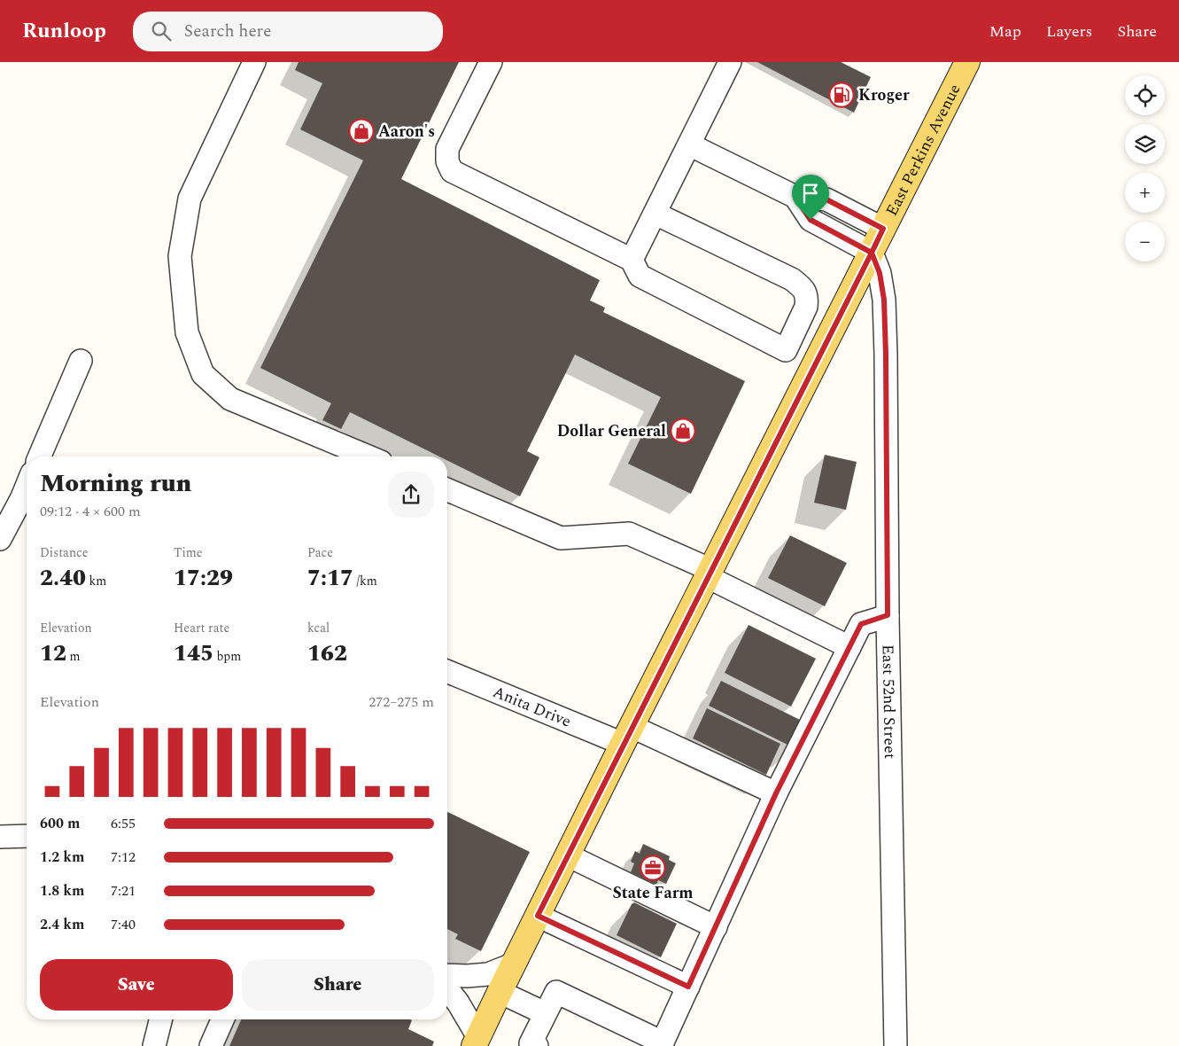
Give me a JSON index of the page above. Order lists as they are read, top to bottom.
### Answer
{
  "streets": {
    "main road": ["East Perkins Avenue"],
    "street": ["East 52nd Street", "Anita Drive"]
  },
  "crossings": [
    ["East Perkins Avenue", "East 52nd Street"],
    ["East Perkins Avenue", "Anita Drive"]
  ],
  "places": {
    "fuel station": ["Kroger"],
    "shop": ["Aaron's", "Dollar General"],
    "office": ["State Farm"]
  },
  "page": {
    "header": "Runloop",
    "search": "Search here",
    "nav": ["Map", "Layers", "Share"],
    "map_buttons": ["+", "−"],
    "heading": ["Morning run", "09:12 · 4 × 600 m"],
    "stats": [
      ["Distance", "2.40 km"],
      ["Time", "17:29"],
      ["Pace", "7:17 /km"],
      ["Elevation", "12 m"],
      ["Heart rate", "145 bpm"],
      ["kcal", "162"]
    ],
    "chart": ["Elevation", "272–275 m"],
    "list": [
      {
        "name": "600 m",
        "note": "6:55"
      },
      {
        "name": "1.2 km",
        "note": "7:12"
      },
      {
        "name": "1.8 km",
        "note": "7:21"
      },
      {
        "name": "2.4 km",
        "note": "7:40"
      }
    ],
    "buttons": ["Save", "Share"]
  }
}
